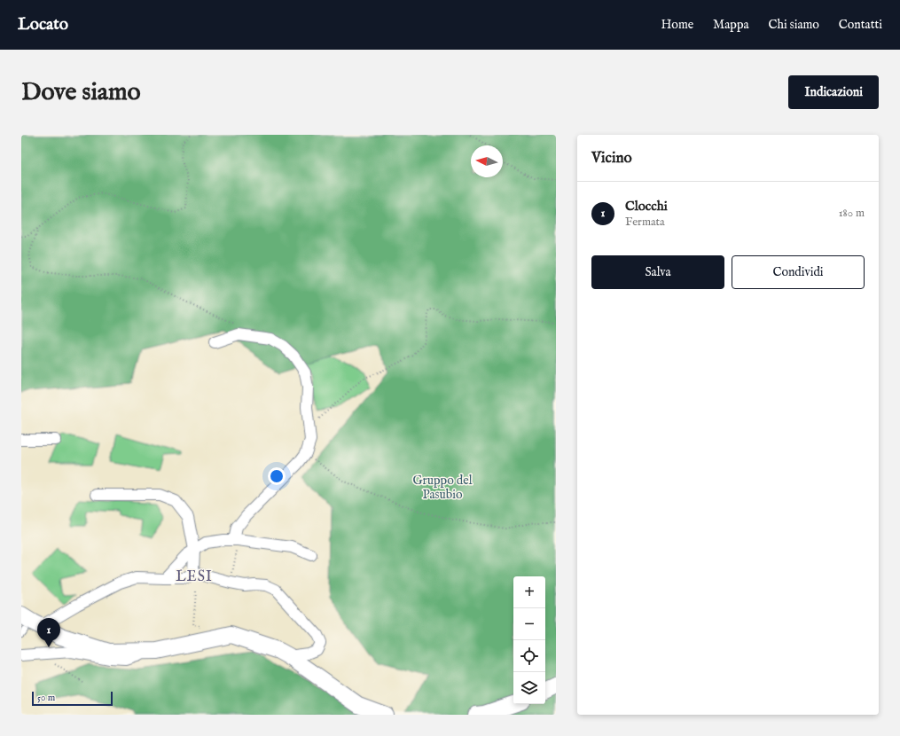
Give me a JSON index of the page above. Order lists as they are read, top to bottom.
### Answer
{
  "districts": ["LESI"],
  "parks": ["Gruppo del Pasubio"],
  "scale_bar": "50 m",
  "north": "left",
  "page": {
    "header": "Locato",
    "nav": [
      "Home",
      "Mappa",
      "Chi siamo",
      "Contatti"
    ],
    "buttons": [
      "Indicazioni",
      ["Salva", "Condividi"]
    ],
    "title": "Dove siamo",
    "heading": "Vicino",
    "list": [
      {
        "mark": "1",
        "name": "Clocchi",
        "note": "Fermata",
        "value": "180 m"
      }
    ],
    "map_buttons": ["+", "−"],
    "pins": "1",
    "scale": "50 m"
  }
}
